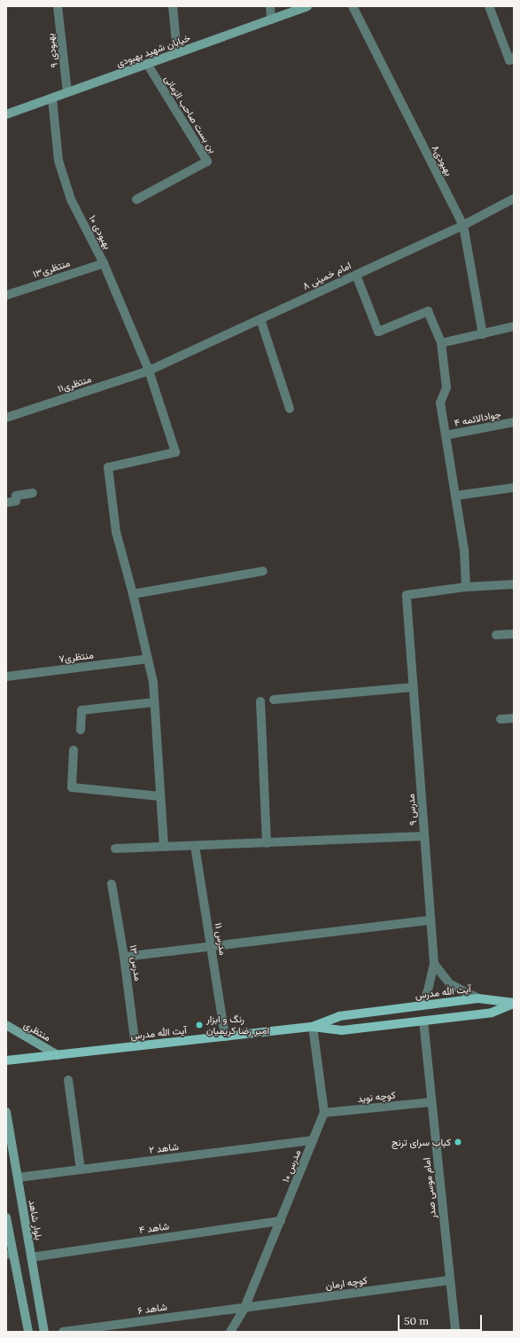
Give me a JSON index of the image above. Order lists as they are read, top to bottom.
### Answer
{
  "streets": {
    "main road": ["آیت الله مدرس"],
    "street": [
      "بهبودی ۹",
      "خیابان شهید بهبودی",
      "بن بست صاحب الزمانی",
      "بهبودی۸",
      "بهبودی ۱۰",
      "منتظری۱۳",
      "امام خمینی ۸",
      "منتظری۱۱",
      "جوادالائمه ۴",
      "منتظری۷",
      "مدرس ۹",
      "مدرس ۱۱",
      "مدرس ۱۳",
      "منتظری",
      "کوچه نوید",
      "شاهد ۲",
      "مدرس ۱۰",
      "امام موسی صدر",
      "بلوار شاهد",
      "شاهد ۴",
      "کوچه ارمان",
      "شاهد ۶"
    ]
  },
  "crossings": [
    ["بهبودی ۹", "خیابان شهید بهبودی"],
    ["خیابان شهید بهبودی", "بن بست صاحب الزمانی"],
    ["خیابان شهید بهبودی", "بهبودی ۱۰"],
    ["بهبودی۸", "امام خمینی ۸"],
    ["بهبودی ۱۰", "منتظری۱۳"],
    ["بهبودی ۱۰", "امام خمینی ۸"],
    ["بهبودی ۱۰", "منتظری۱۱"],
    ["امام خمینی ۸", "منتظری۱۱"],
    ["مدرس ۹", "آیت الله مدرس"],
    ["مدرس ۱۱", "آیت الله مدرس"],
    ["مدرس ۱۳", "آیت الله مدرس"],
    ["آیت الله مدرس", "منتظری"],
    ["آیت الله مدرس", "امام موسی صدر"],
    ["کوچه نوید", "مدرس ۱۰"],
    ["کوچه نوید", "امام موسی صدر"],
    ["شاهد ۲", "مدرس ۱۰"],
    ["شاهد ۲", "بلوار شاهد"],
    ["مدرس ۱۰", "شاهد ۴"],
    ["مدرس ۱۰", "کوچه ارمان"],
    ["مدرس ۱۰", "شاهد ۶"],
    ["امام موسی صدر", "کوچه ارمان"],
    ["بلوار شاهد", "شاهد ۴"],
    ["کوچه ارمان", "شاهد ۶"]
  ],
  "places": ["رنگ و ابزار امیر رضا کریمیان", "کباب سرای ترنج"],
  "scale_bar": "50 m"
}
